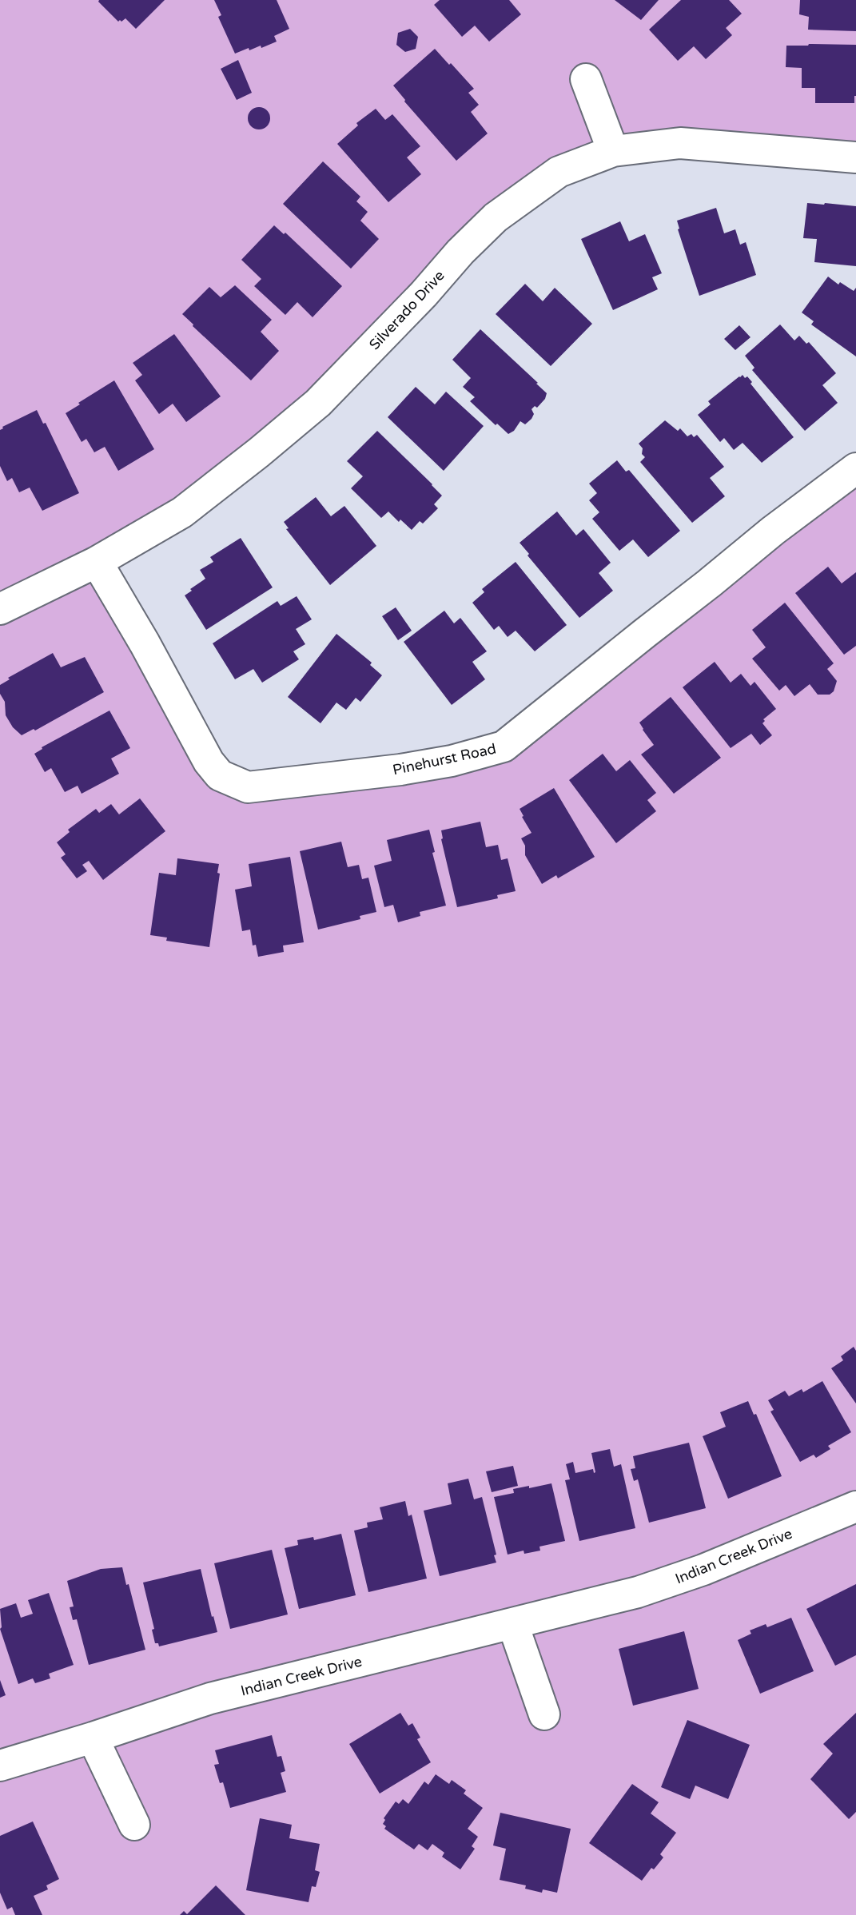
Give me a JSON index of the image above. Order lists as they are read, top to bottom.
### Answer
{
  "streets": {
    "street": ["Silverado Drive", "Pinehurst Road", "Indian Creek Drive"]
  },
  "crossings": [
    ["Silverado Drive", "Pinehurst Road"]
  ]
}
